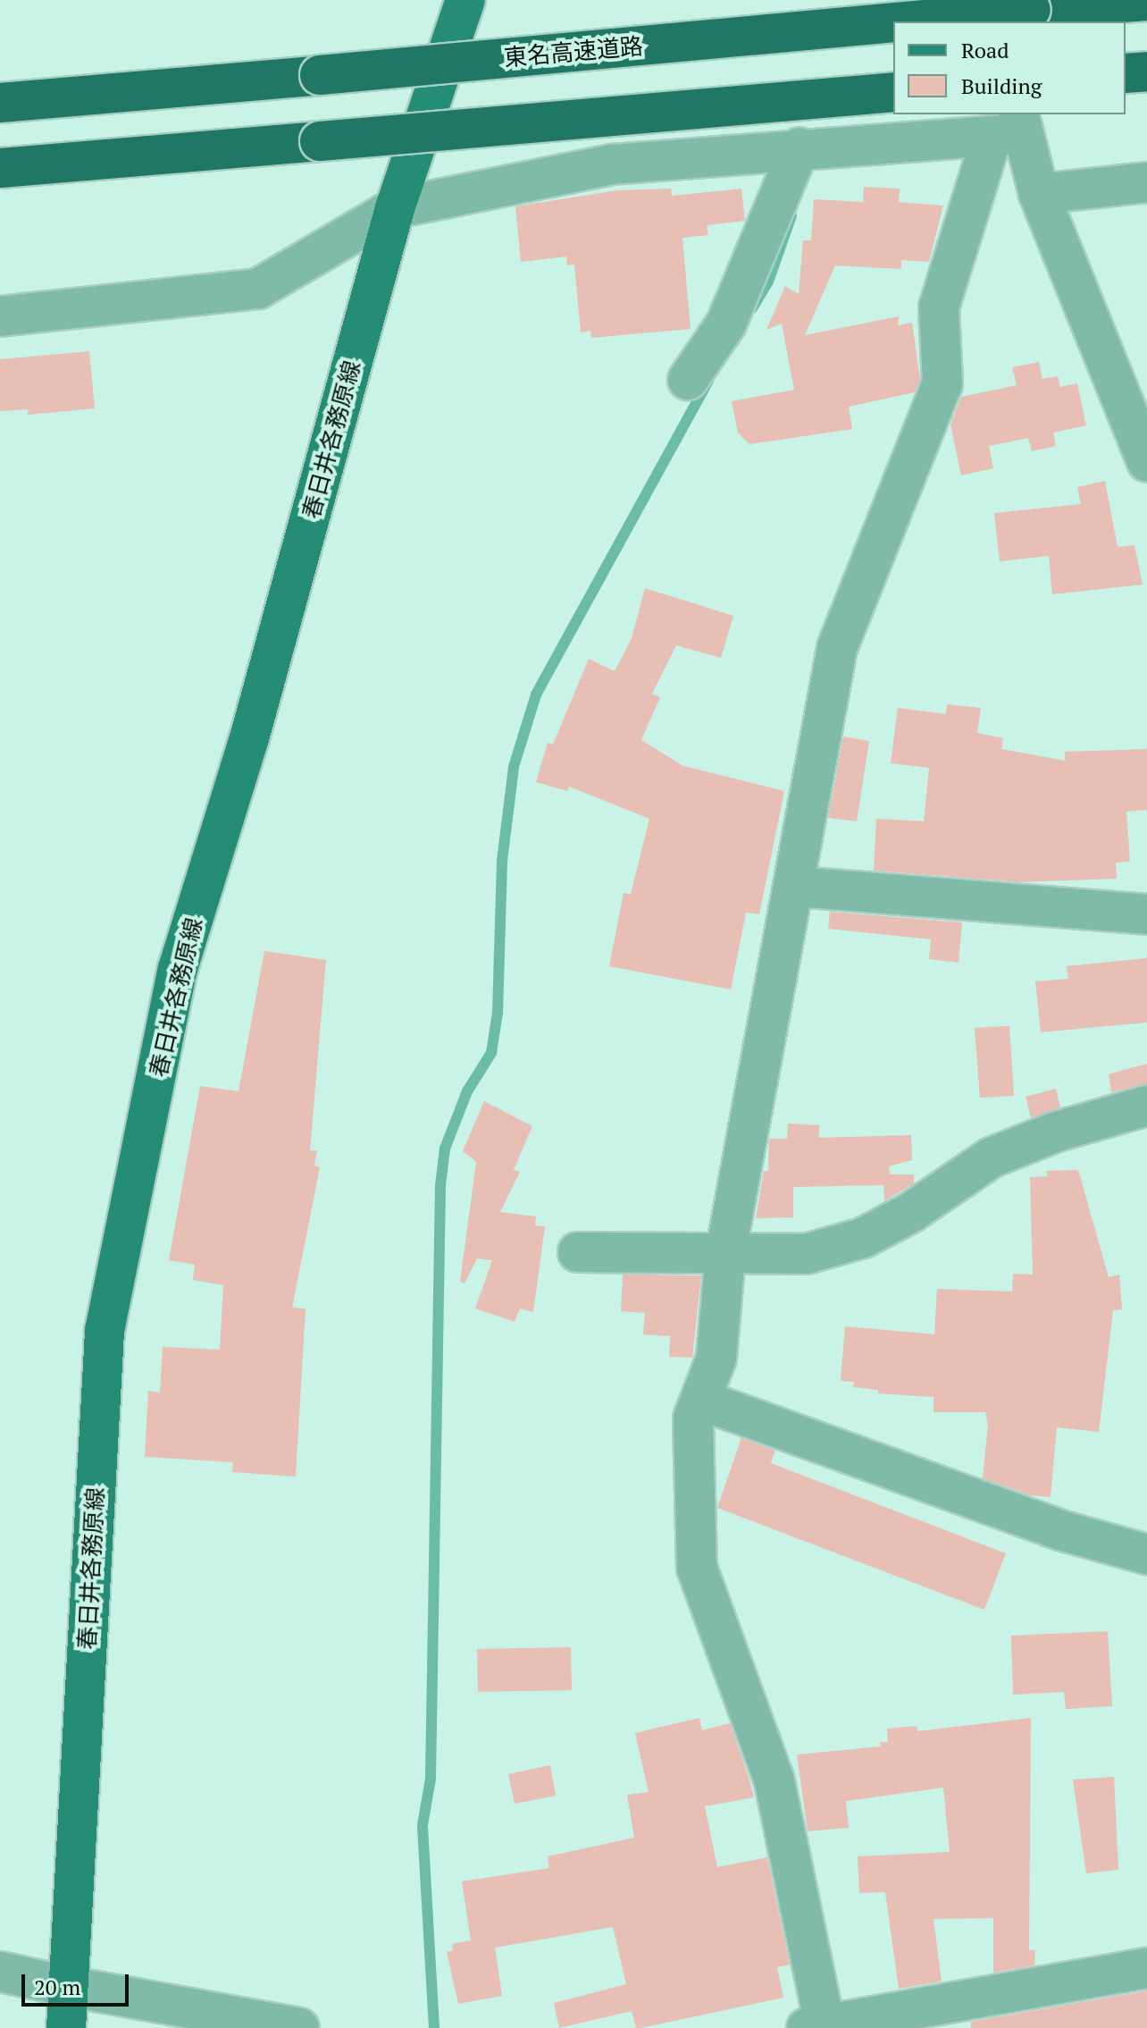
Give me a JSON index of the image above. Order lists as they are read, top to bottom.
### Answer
{
  "streets": {
    "highway": ["東名高速道路"],
    "main road": ["春日井各務原線"]
  },
  "legend": ["Road", "Building"],
  "scale_bar": "20 m"
}
